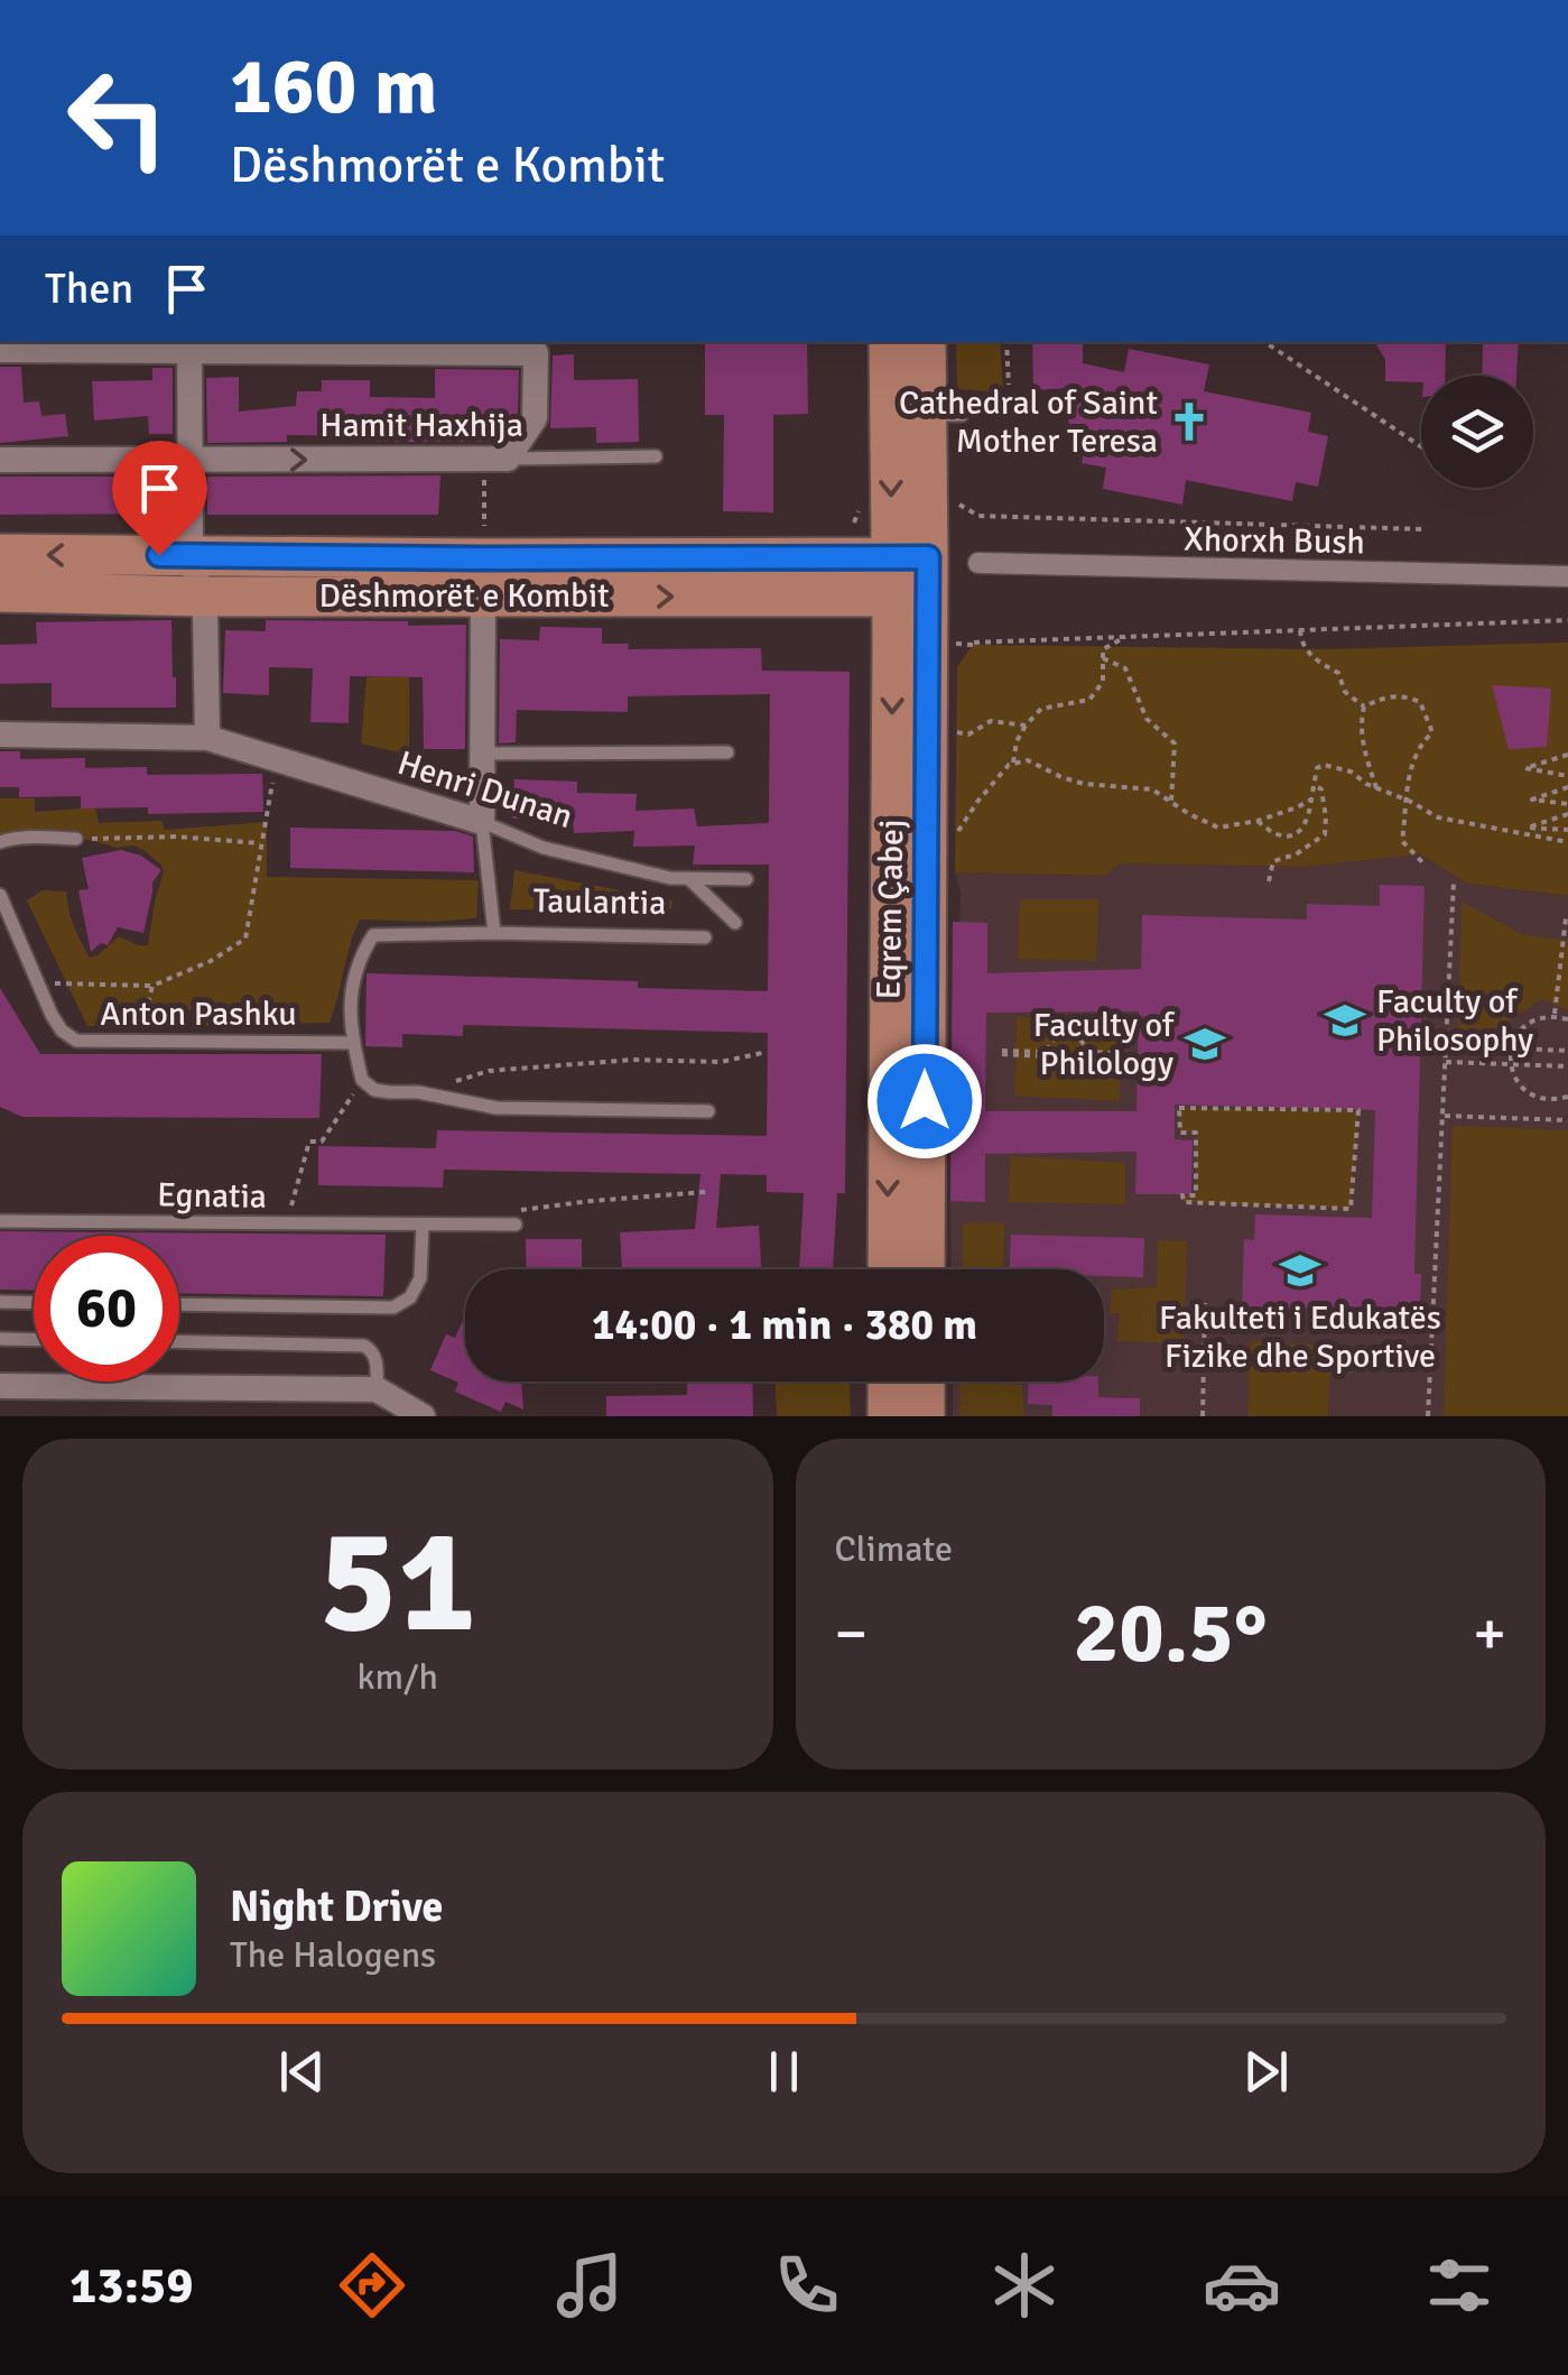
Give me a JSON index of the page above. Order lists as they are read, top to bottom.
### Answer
{
  "streets": {
    "main road": ["Dëshmorët e Kombit", "Eqrem Çabej"],
    "street": [
      "Hamit Haxhija",
      "Xhorxh Bush",
      "Henri Dunan",
      "Taulantia"
    ],
    "lane": ["Anton Pashku", "Egnatia"]
  },
  "crossings": [
    ["Dëshmorët e Kombit", "Taulantia"],
    ["Dëshmorët e Kombit", "Eqrem Çabej"],
    ["Henri Dunan", "Taulantia"]
  ],
  "places": {
    "church": ["Cathedral of Saint Mother Teresa"],
    "school or university": ["Faculty of Philosophy", "Faculty of Philology", "Fakulteti i Edukatës Fizike dhe Sportive"]
  },
  "page": {
    "turn": ["160 m", "Dëshmorët e Kombit"],
    "then": "Then",
    "limit": "60",
    "trip": "14:00 · 1 min · 380 m",
    "tile": [
      ["51", "km/h"],
      "Climate"
    ],
    "heat": ["−", "20.5°", "+"],
    "song": ["Night Drive", "The Halogens"],
    "tabs": "13:59"
  }
}
